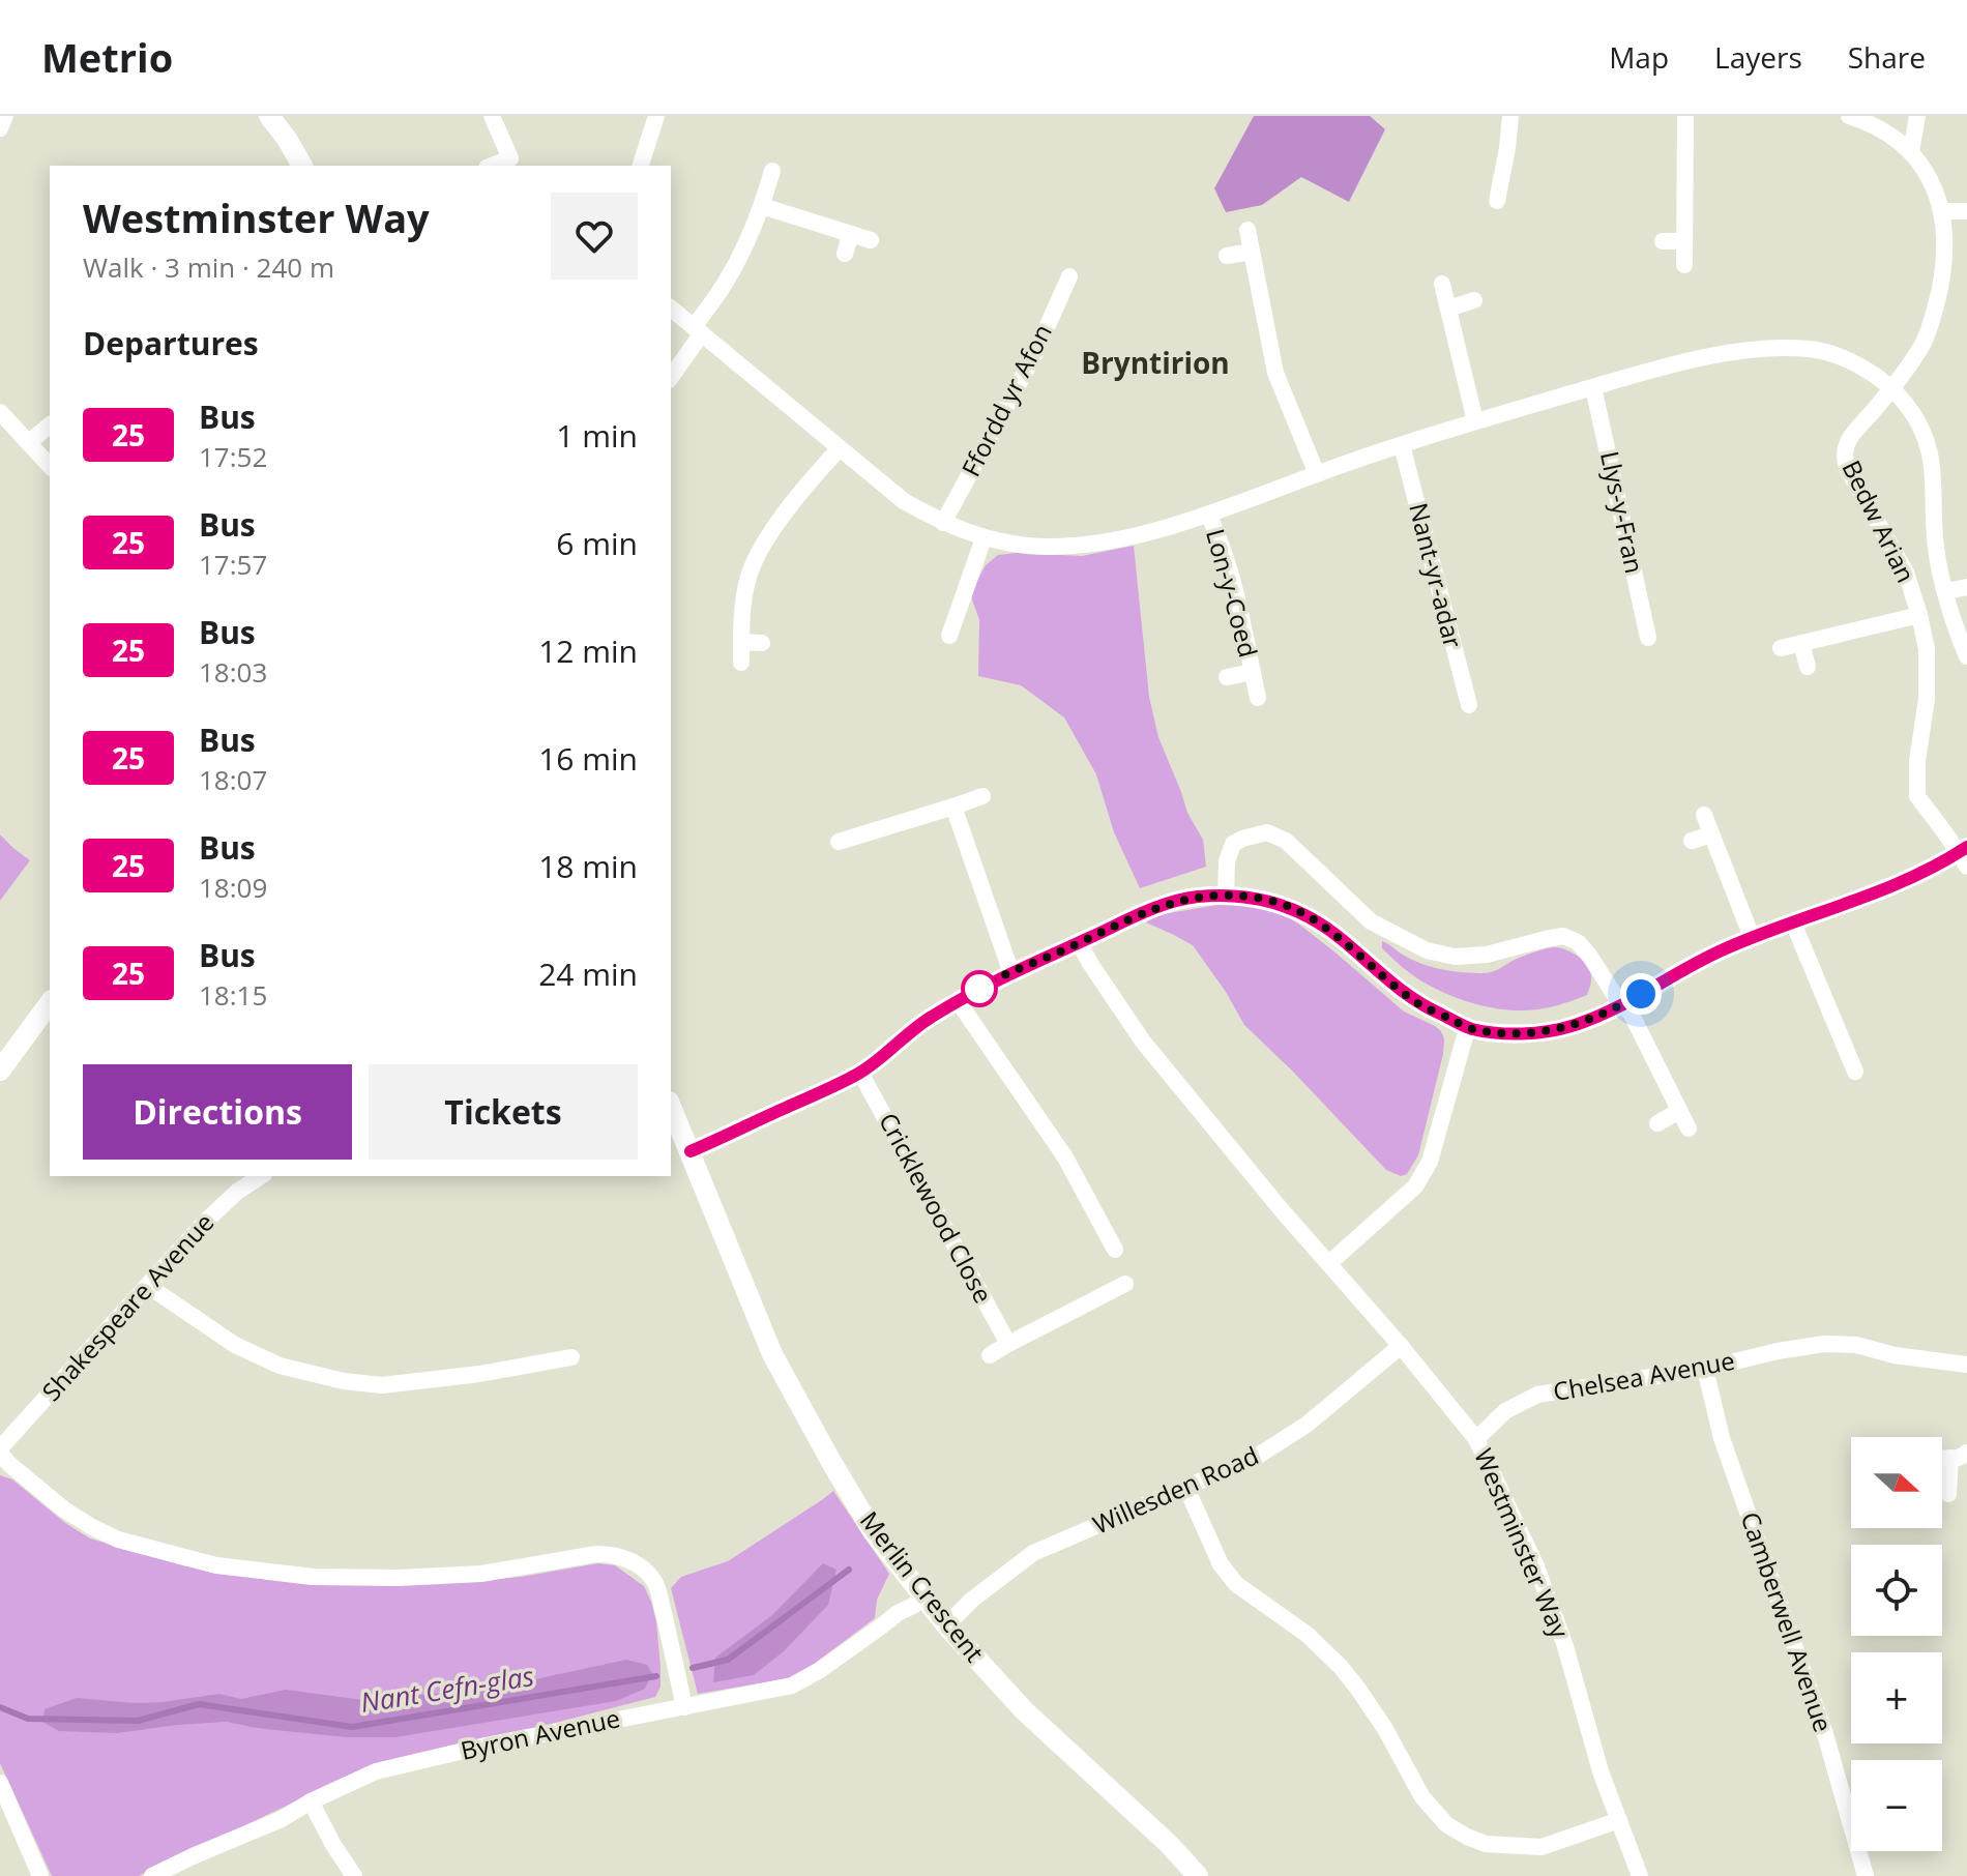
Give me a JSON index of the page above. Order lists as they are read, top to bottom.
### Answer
{
  "streets": {
    "street": [
      "Ffordd yr Afon",
      "Llys-y-Fran",
      "Bedw Arian",
      "Nant-yr-adar",
      "Lon-y-Coed",
      "Cricklewood Close",
      "Shakespeare Avenue",
      "Chelsea Avenue",
      "Willesden Road",
      "Westminster Way",
      "Merlin Crescent",
      "Camberwell Avenue",
      "Byron Avenue"
    ]
  },
  "crossings": [
    ["Chelsea Avenue", "Westminster Way"],
    ["Chelsea Avenue", "Camberwell Avenue"],
    ["Willesden Road", "Westminster Way"],
    ["Willesden Road", "Merlin Crescent"],
    ["Merlin Crescent", "Byron Avenue"]
  ],
  "districts": ["Bryntirion"],
  "water": ["Nant Cefn-glas"],
  "lines": ["bus line 25"],
  "north": "right",
  "page": {
    "header": "Metrio",
    "nav": ["Map", "Layers", "Share"],
    "heading": [
      ["Westminster Way", "Walk · 3 min · 240 m"],
      "Departures"
    ],
    "list": [
      {
        "mark": "25",
        "name": "Bus",
        "note": "17:52",
        "value": "1 min"
      },
      {
        "mark": "25",
        "name": "Bus",
        "note": "17:57",
        "value": "6 min"
      },
      {
        "mark": "25",
        "name": "Bus",
        "note": "18:03",
        "value": "12 min"
      },
      {
        "mark": "25",
        "name": "Bus",
        "note": "18:07",
        "value": "16 min"
      },
      {
        "mark": "25",
        "name": "Bus",
        "note": "18:09",
        "value": "18 min"
      },
      {
        "mark": "25",
        "name": "Bus",
        "note": "18:15",
        "value": "24 min"
      }
    ],
    "buttons": ["Directions", "Tickets"],
    "map_buttons": ["+", "−"]
  }
}
